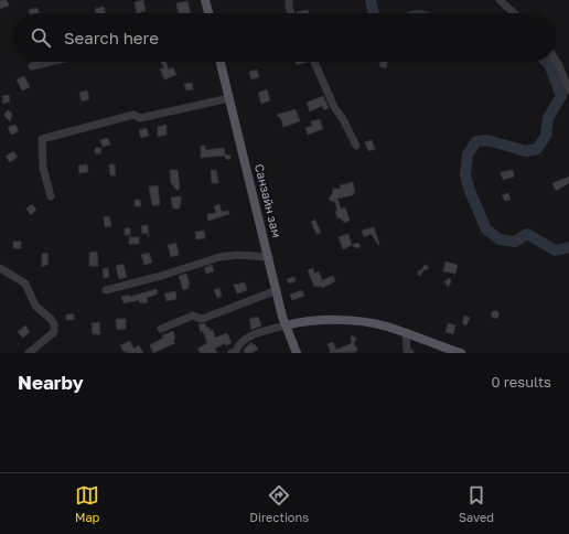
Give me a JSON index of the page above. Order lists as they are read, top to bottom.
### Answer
{
  "streets": {
    "main road": ["Санзайн зам"]
  },
  "page": {
    "search": "Search here",
    "heading": ["Nearby", "0 results"],
    "nav": ["Map", "Directions", "Saved"]
  }
}
